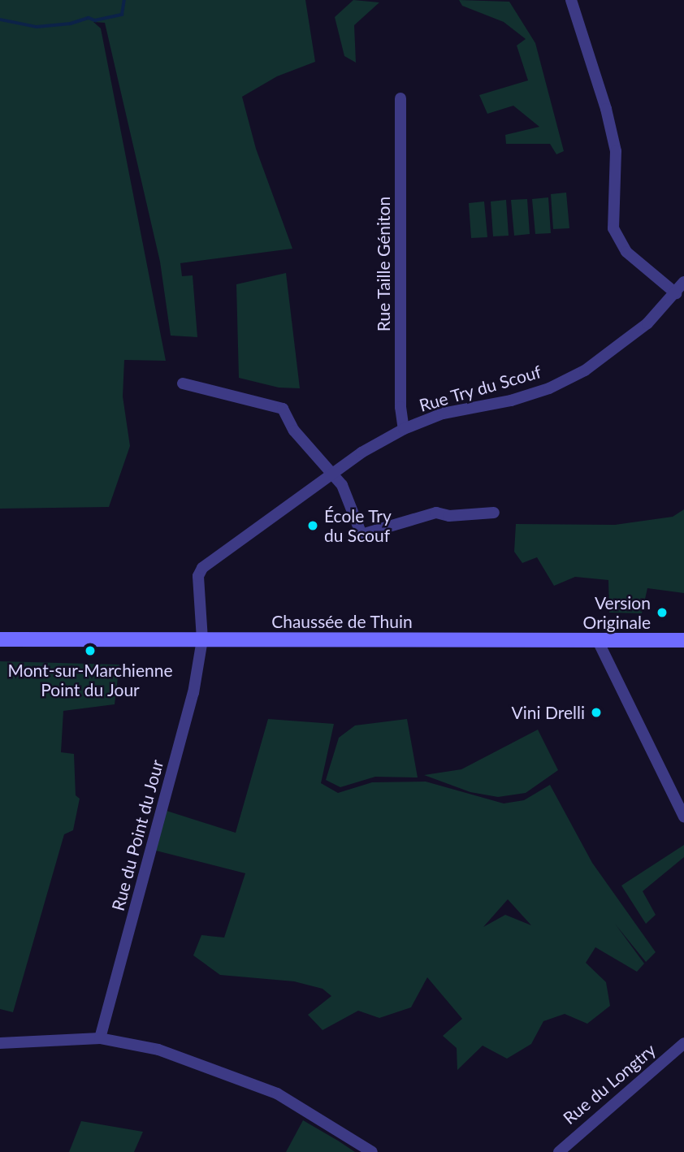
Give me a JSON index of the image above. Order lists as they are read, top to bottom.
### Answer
{
  "streets": {
    "main road": ["Chaussée de Thuin"],
    "street": [
      "Rue Taille Géniton",
      "Rue Try du Scouf",
      "Rue du Point du Jour",
      "Rue du Longtry"
    ]
  },
  "crossings": [
    ["Rue Taille Géniton", "Rue Try du Scouf"],
    ["Rue Try du Scouf", "Chaussée de Thuin"],
    ["Rue Try du Scouf", "Rue du Point du Jour"],
    ["Chaussée de Thuin", "Rue du Point du Jour"]
  ],
  "places": [
    "École Try du Scouf",
    "Version Originale",
    "Mont-sur-Marchienne Point du Jour",
    "Vini Drelli"
  ]
}
